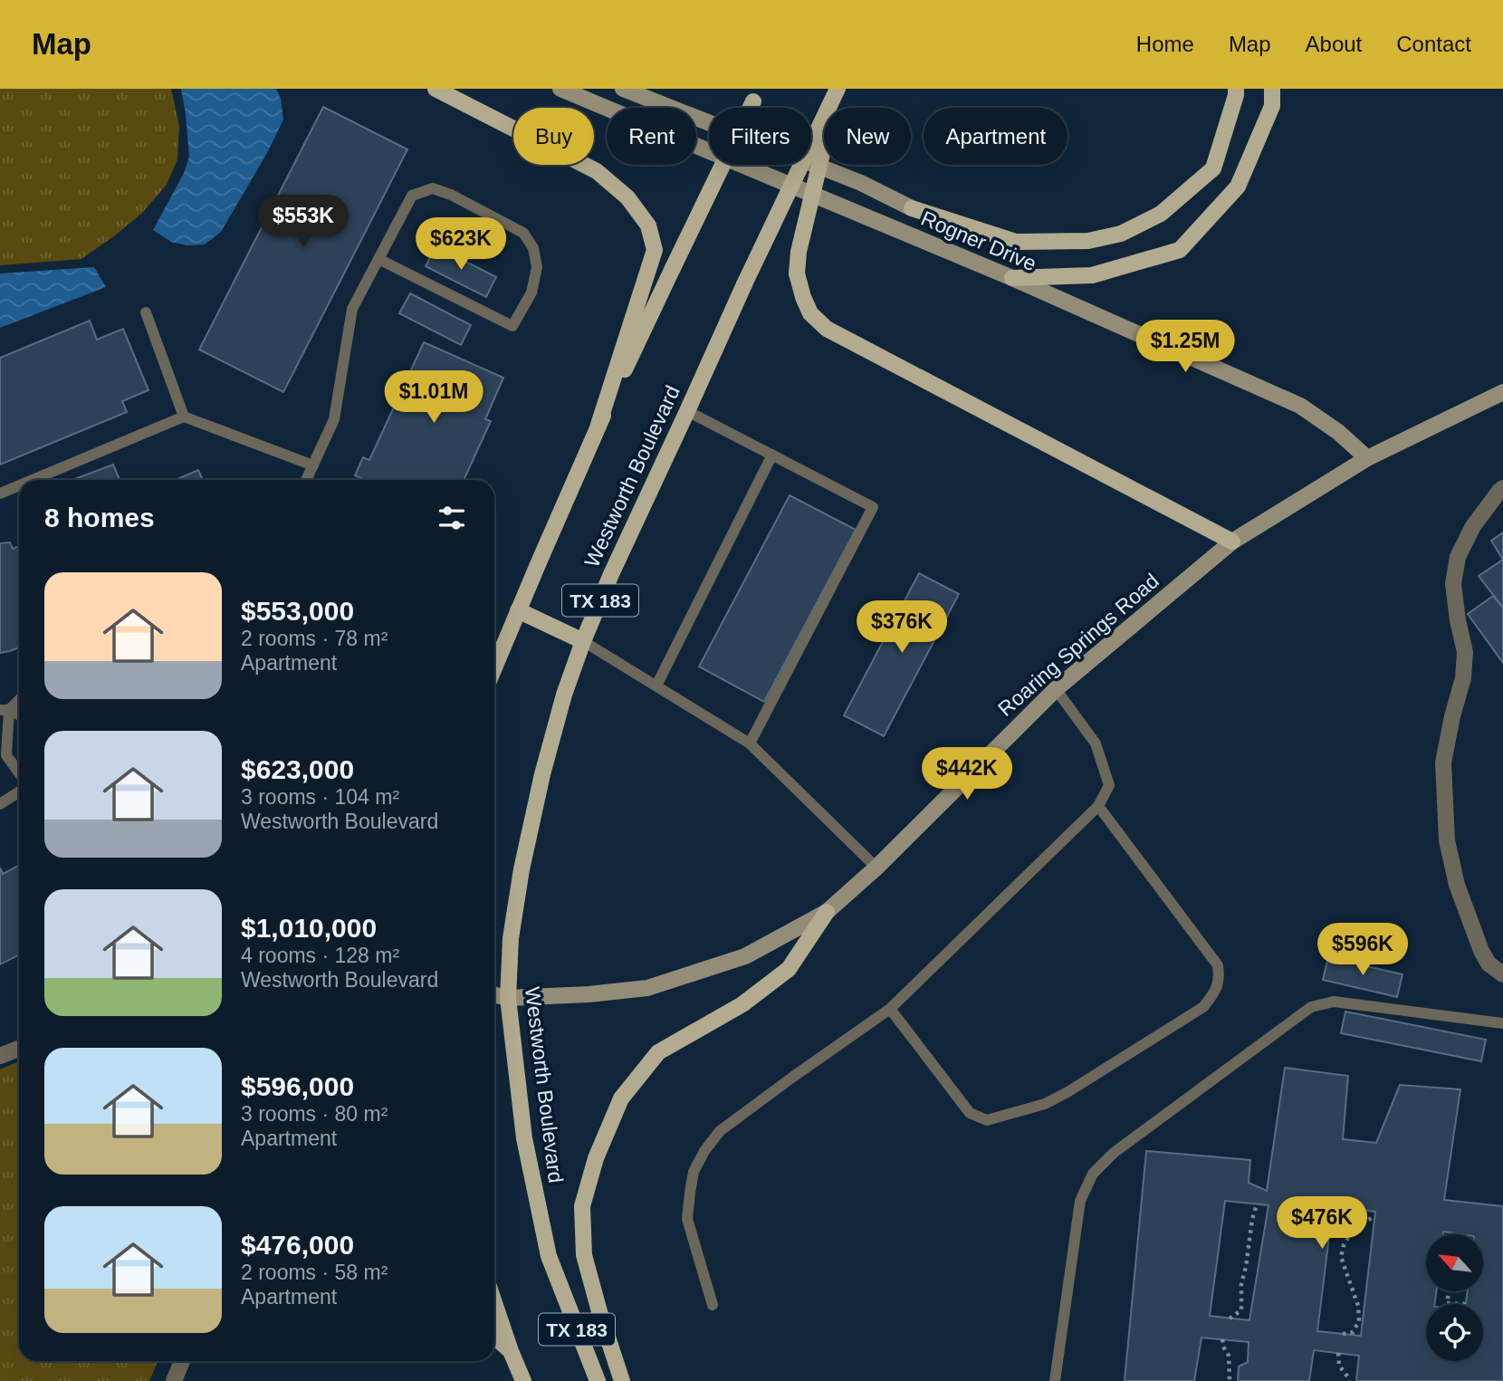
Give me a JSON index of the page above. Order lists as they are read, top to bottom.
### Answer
{
  "streets": {
    "main road": ["Westworth Boulevard", "TX 183"],
    "street": ["Rogner Drive", "Roaring Springs Road"]
  },
  "crossings": [
    ["Rogner Drive", "Roaring Springs Road"],
    ["Westworth Boulevard", "Roaring Springs Road"]
  ],
  "north": "top left",
  "page": {
    "header": "Map",
    "nav": [
      "Home",
      "Map",
      "About",
      "Contact"
    ],
    "chip": [
      "Buy",
      "Rent",
      "Filters",
      "New",
      "Apartment"
    ],
    "price": [
      "$553K",
      "$623K",
      "$1.25M",
      "$1.01M",
      "$376K",
      "$442K",
      "$596K",
      "$476K"
    ],
    "heading": "8 homes",
    "list": [
      {
        "name": "$553,000",
        "note": "2 rooms · 78 m² · Apartment"
      },
      {
        "name": "$623,000",
        "note": "3 rooms · 104 m² · Westworth Boulevard"
      },
      {
        "name": "$1,010,000",
        "note": "4 rooms · 128 m² · Westworth Boulevard"
      },
      {
        "name": "$596,000",
        "note": "3 rooms · 80 m² · Apartment"
      },
      {
        "name": "$476,000",
        "note": "2 rooms · 58 m² · Apartment"
      }
    ]
  }
}
